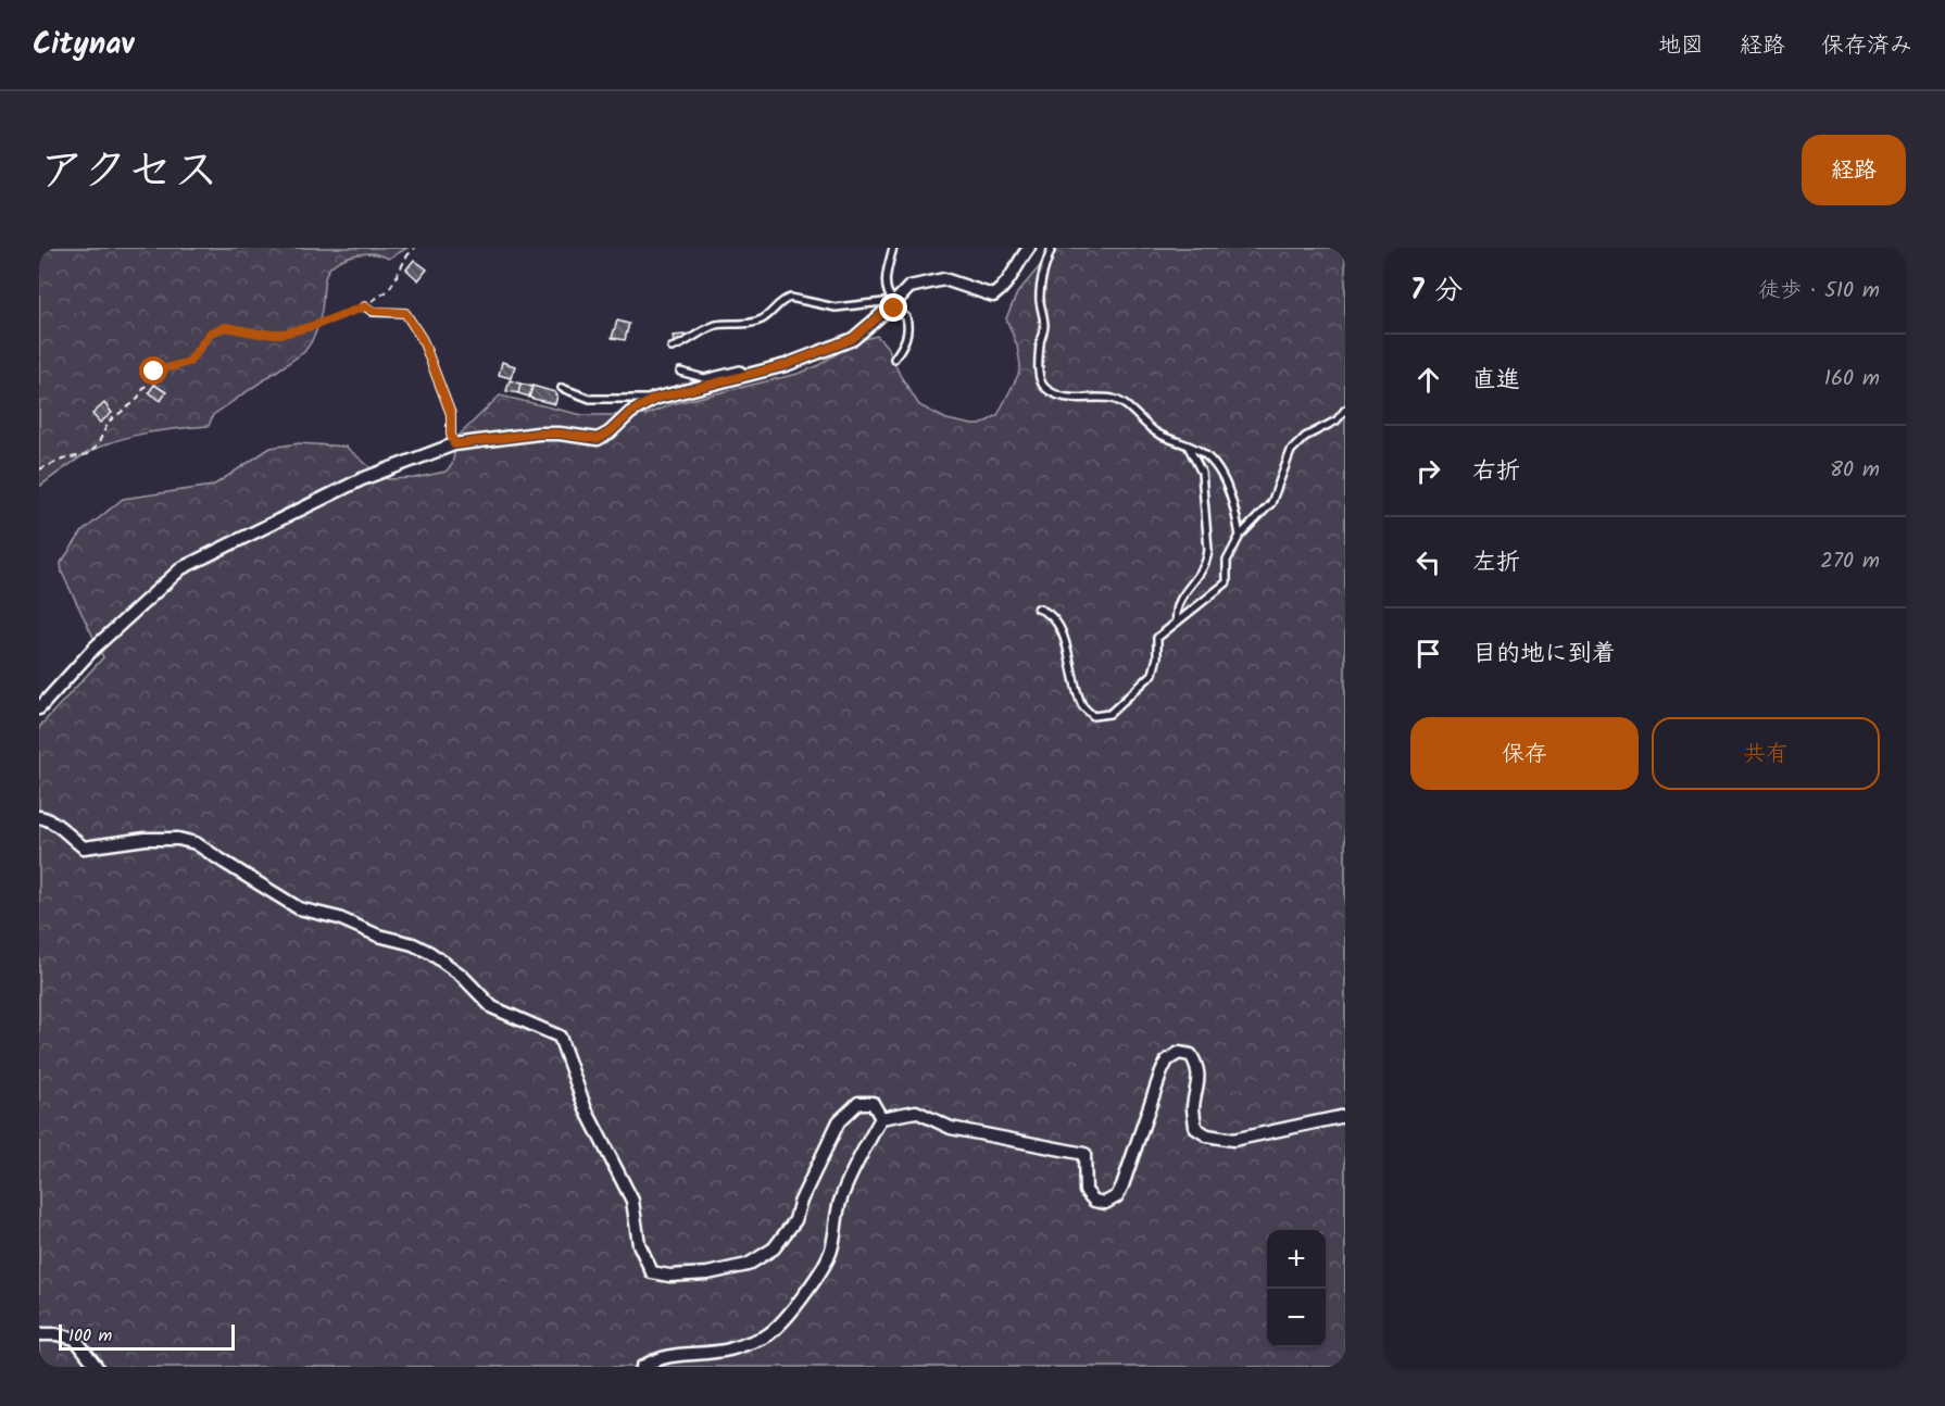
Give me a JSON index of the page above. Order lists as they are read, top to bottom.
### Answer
{
  "scale_bar": "100 m",
  "page": {
    "header": "Citynav",
    "nav": ["地図", "経路", "保存済み"],
    "title": "アクセス",
    "buttons": [
      "経路",
      ["保存", "共有"]
    ],
    "heading": ["7 分", "徒歩 · 510 m"],
    "list": [
      ["直進", "160 m"],
      ["右折", "80 m"],
      ["左折", "270 m"],
      "目的地に到着"
    ],
    "map_buttons": ["+", "−"],
    "scale": "100 m"
  }
}
